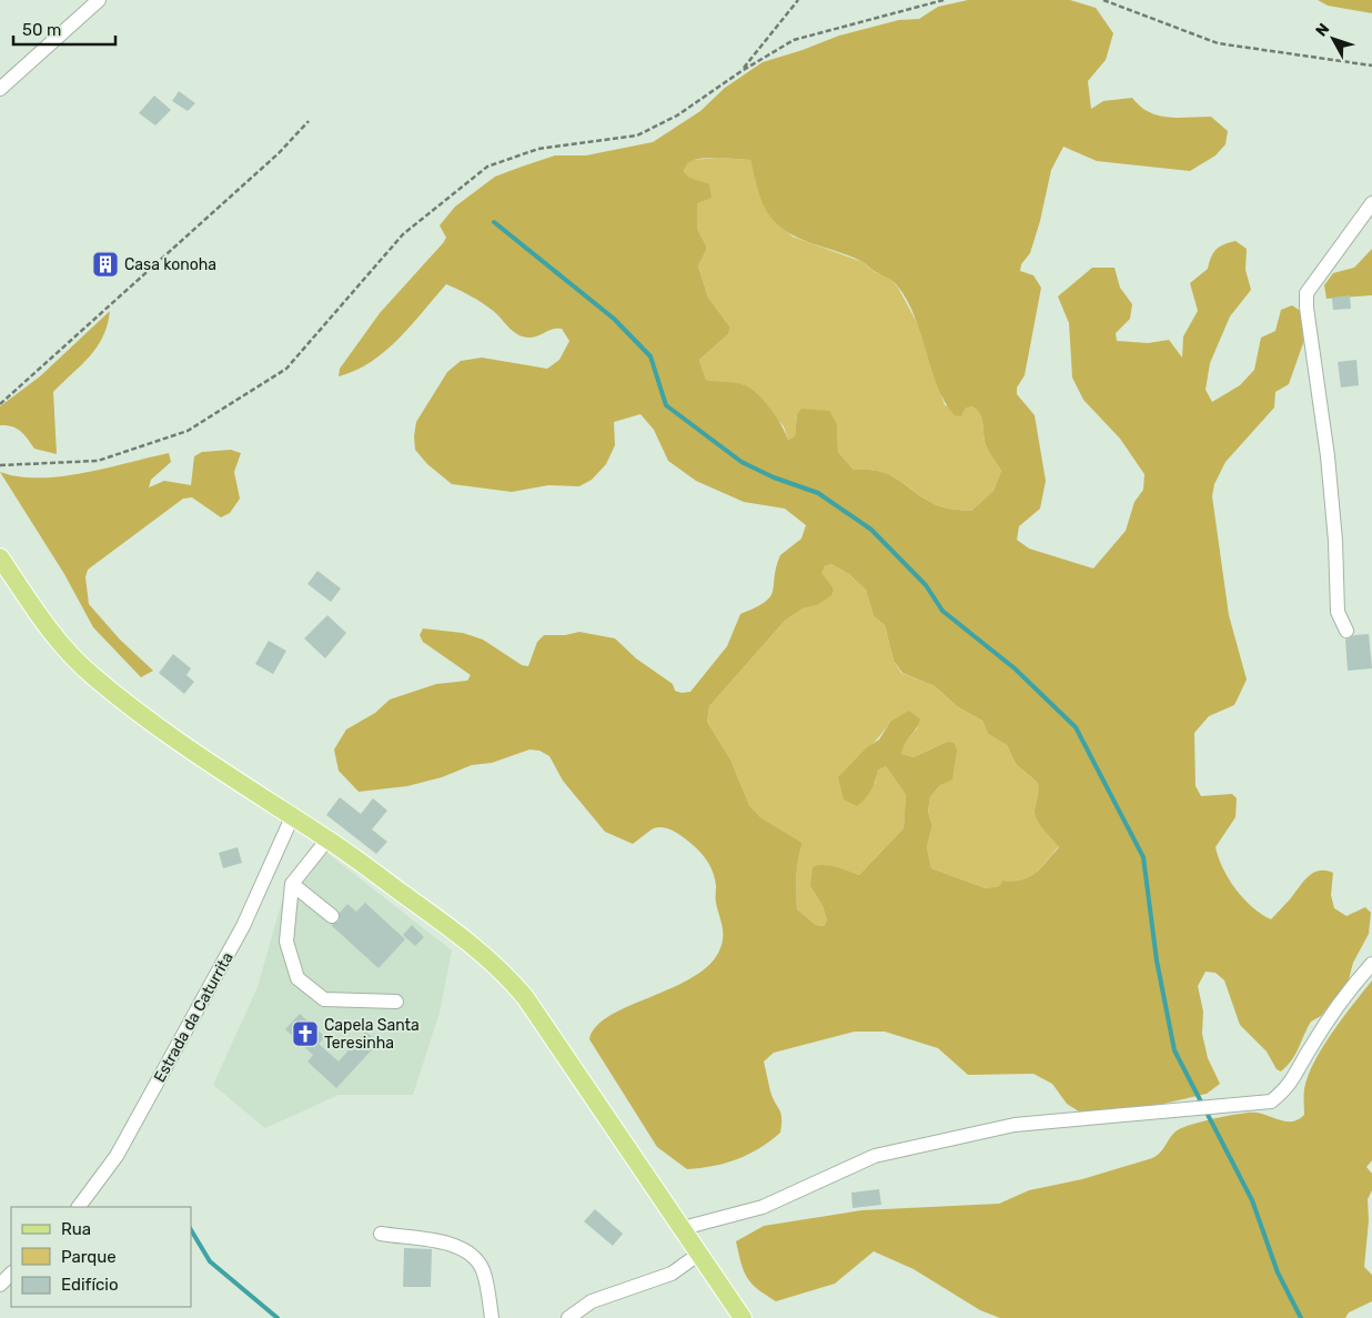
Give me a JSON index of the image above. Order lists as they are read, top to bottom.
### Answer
{
  "streets": {
    "street": ["Estrada da Caturrita"]
  },
  "places": {
    "building": ["Casa konoha"],
    "church": ["Capela Santa Teresinha"]
  },
  "legend": ["Rua", "Parque", "Edifício"],
  "scale_bar": "50 m",
  "north": "top left"
}
